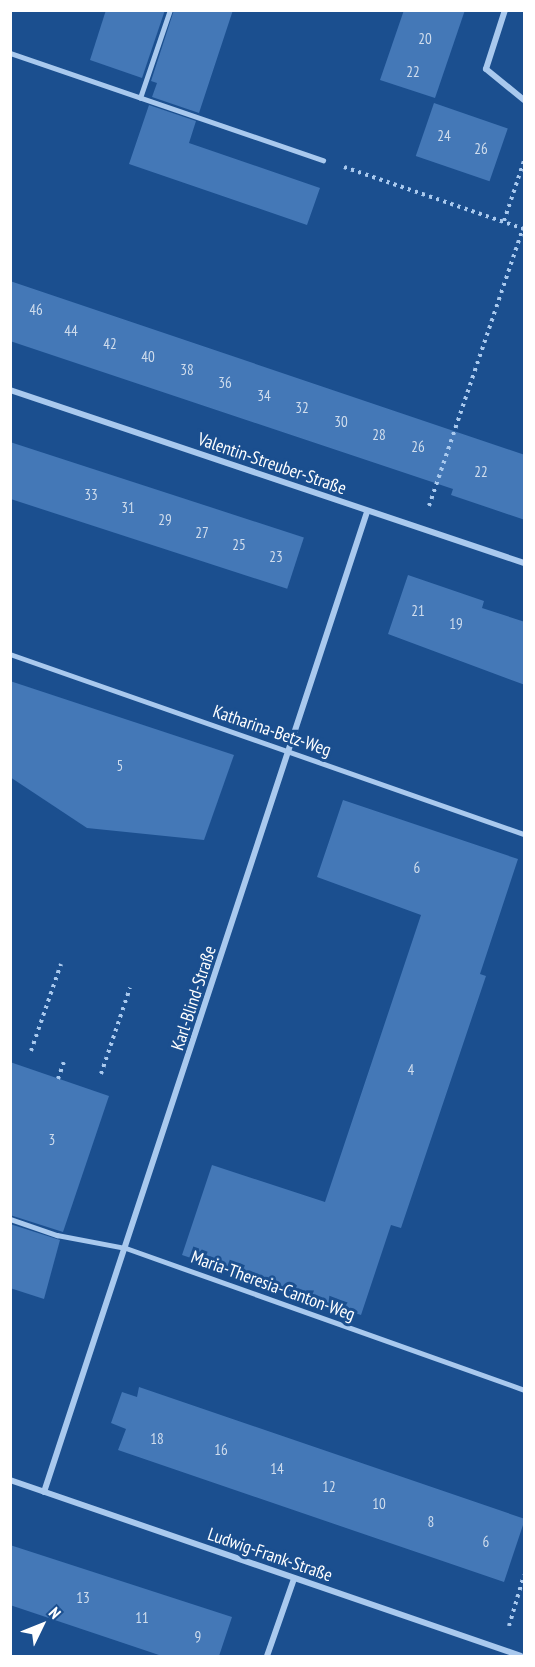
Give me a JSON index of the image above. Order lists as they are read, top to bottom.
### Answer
{
  "streets": {
    "street": ["Valentin-Streuber-Straße", "Karl-Blind-Straße", "Ludwig-Frank-Straße"],
    "lane": ["Katharina-Betz-Weg", "Maria-Theresia-Canton-Weg"]
  },
  "crossings": [
    ["Valentin-Streuber-Straße", "Karl-Blind-Straße"],
    ["Katharina-Betz-Weg", "Karl-Blind-Straße"],
    ["Karl-Blind-Straße", "Maria-Theresia-Canton-Weg"],
    ["Karl-Blind-Straße", "Ludwig-Frank-Straße"]
  ],
  "house_numbers": [
    "20",
    "22",
    "24",
    "26",
    "46",
    "44",
    "42",
    "40",
    "38",
    "36",
    "34",
    "32",
    "30",
    "28",
    "26",
    "22",
    "33",
    "31",
    "29",
    "27",
    "25",
    "23",
    "21",
    "19",
    "5",
    "6",
    "4",
    "3",
    "18",
    "16",
    "14",
    "12",
    "10",
    "8",
    "6",
    "13",
    "11",
    "9"
  ],
  "north": "top right"
}
